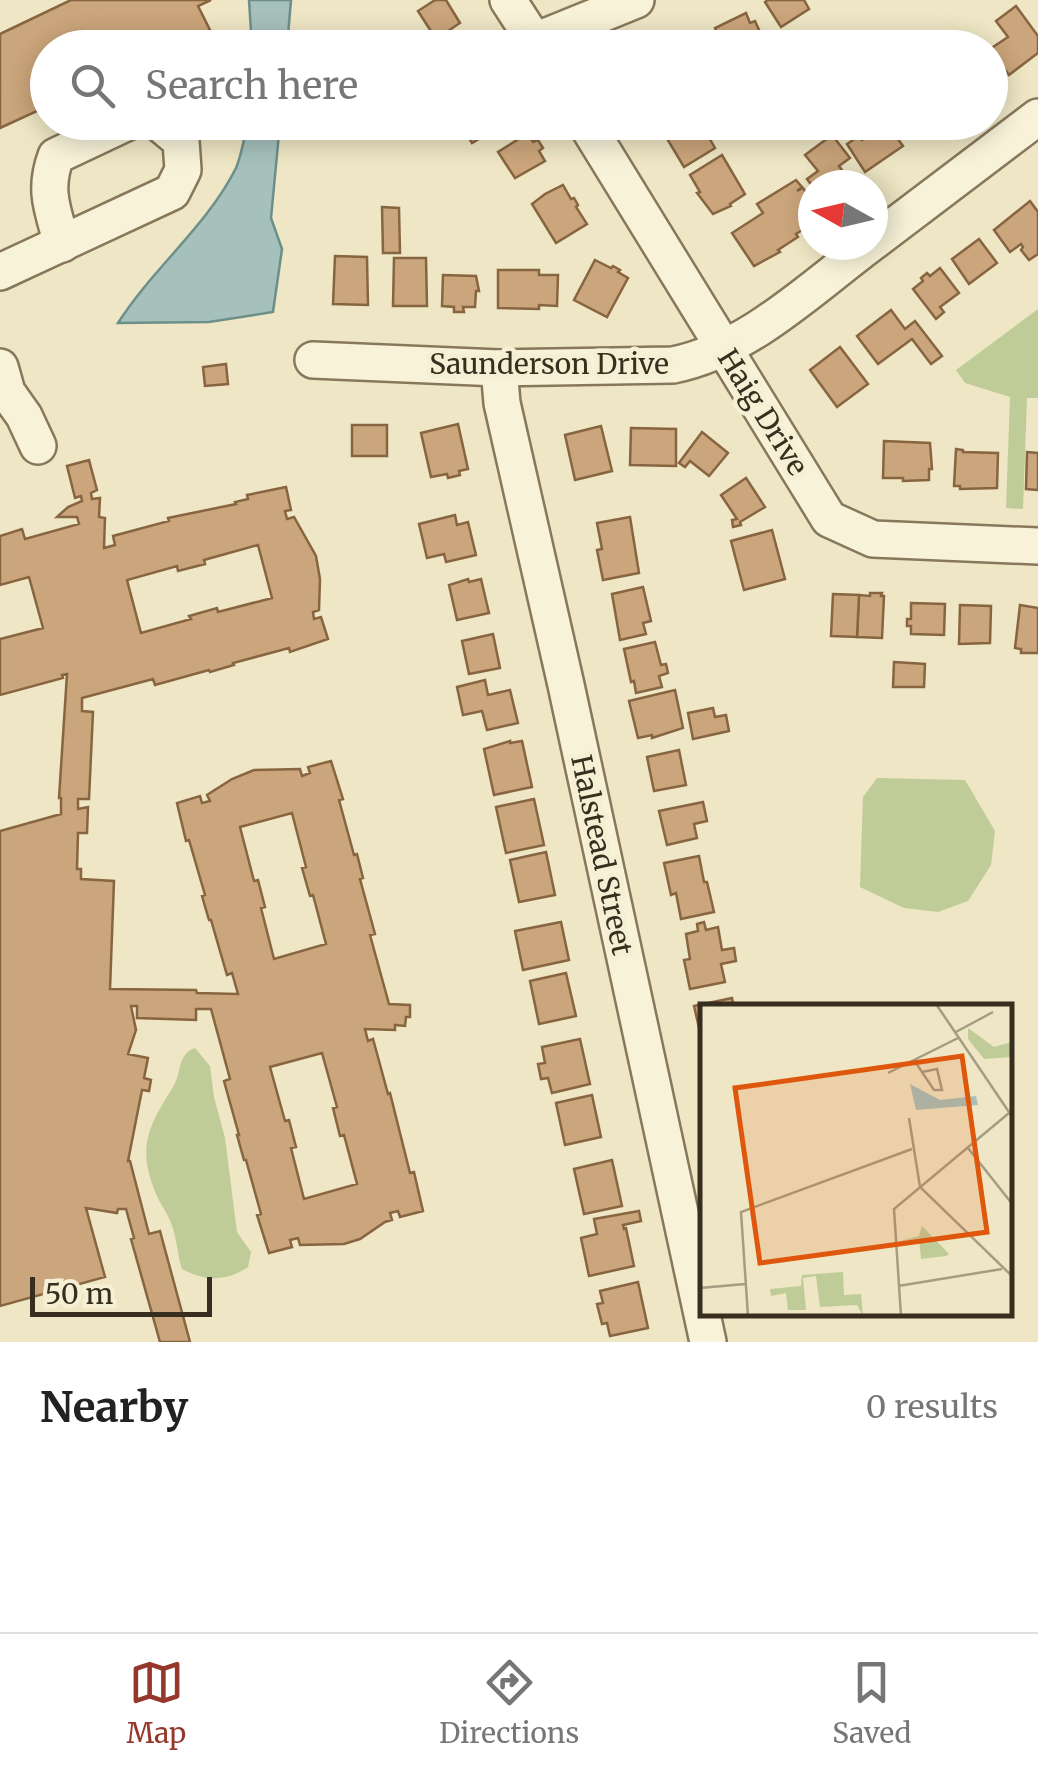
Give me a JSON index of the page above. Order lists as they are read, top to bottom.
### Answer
{
  "streets": {
    "street": ["Saunderson Drive", "Haig Drive", "Halstead Street"]
  },
  "crossings": [
    ["Saunderson Drive", "Haig Drive"],
    ["Saunderson Drive", "Halstead Street"]
  ],
  "scale_bar": "50 m",
  "north": "left",
  "page": {
    "search": "Search here",
    "scale": "50 m",
    "heading": ["Nearby", "0 results"],
    "nav": ["Map", "Directions", "Saved"]
  }
}
